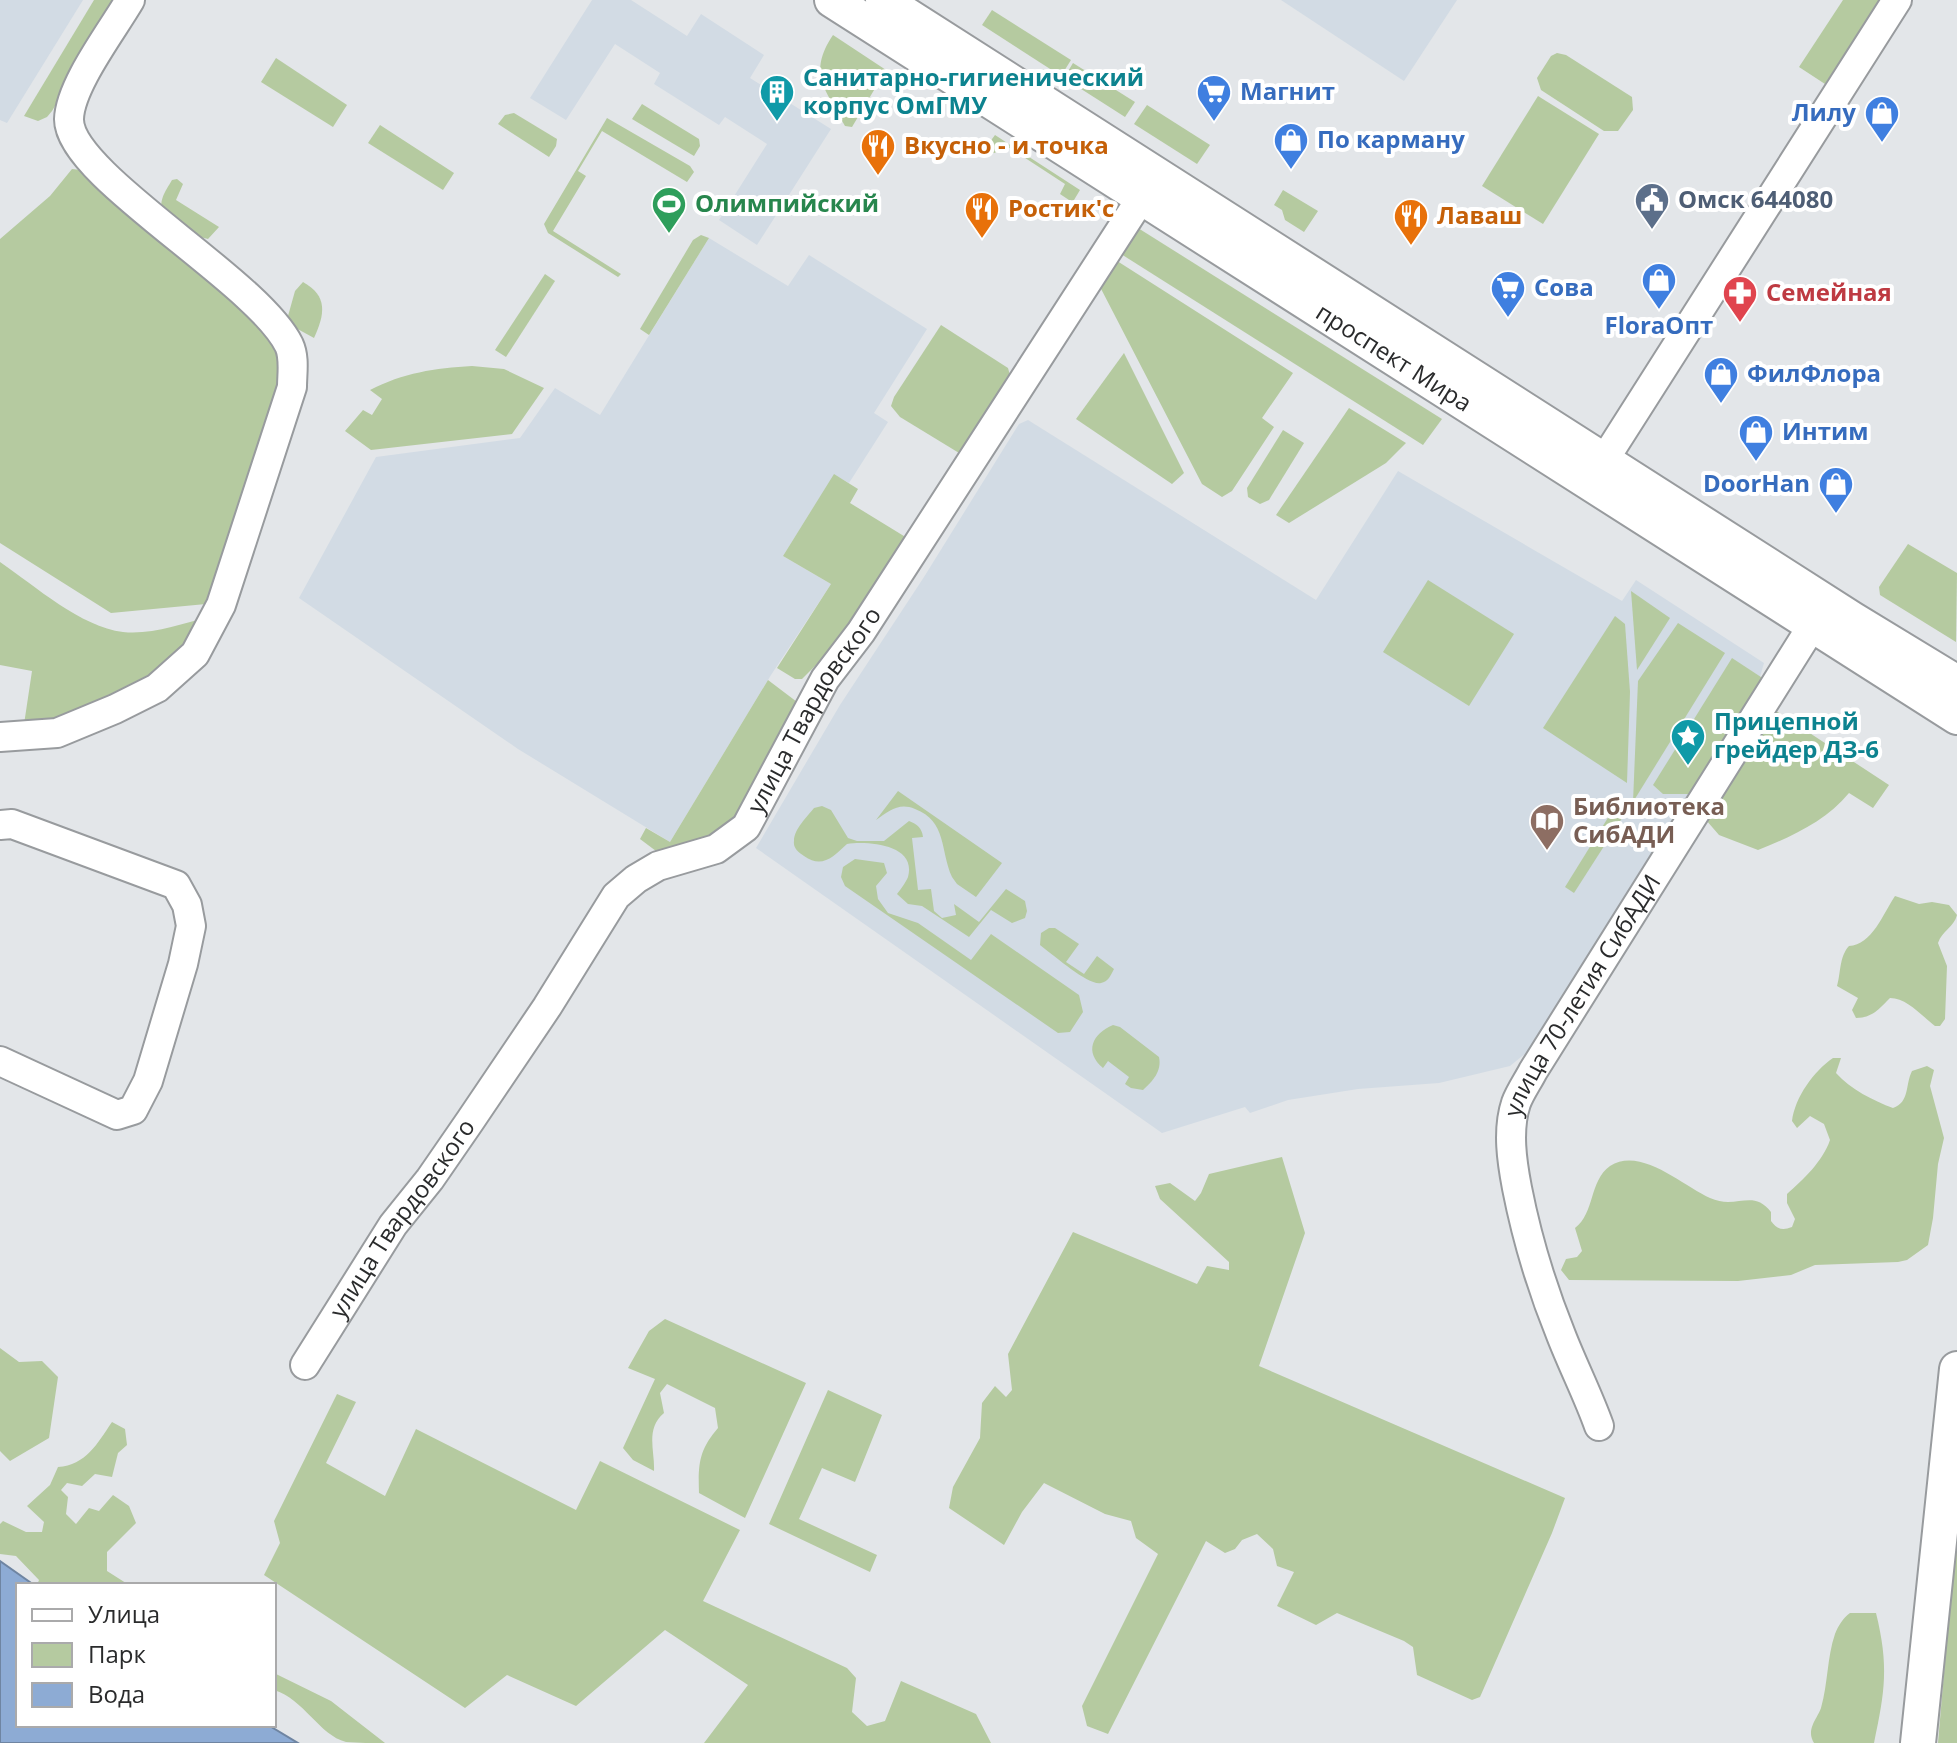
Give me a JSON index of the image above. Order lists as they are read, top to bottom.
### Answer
{
  "streets": {
    "main road": ["проспект Мира"],
    "street": ["улица Твардовского", "улица 70-летия СибАДИ"]
  },
  "crossings": [
    ["проспект Мира", "улица Твардовского"],
    ["проспект Мира", "улица 70-летия СибАДИ"]
  ],
  "places": {
    "building": ["Санитарно-гигиенический корпус ОмГМУ"],
    "supermarket": ["Магнит", "Сова"],
    "shop": [
      "Лилу",
      "По карману",
      "FloraОпт",
      "ФилФлора",
      "Интим",
      "DoorHan"
    ],
    "restaurant": ["Вкусно - и точка", "Ростик'с", "Лаваш"],
    "public building": ["Омск 644080"],
    "sports": ["Олимпийский"],
    "pharmacy": ["Семейная"],
    "place": ["Прицепной грейдер ДЗ-6"],
    "library": ["Библиотека СибАДИ"]
  },
  "legend": ["Улица", "Парк", "Вода"]
}
